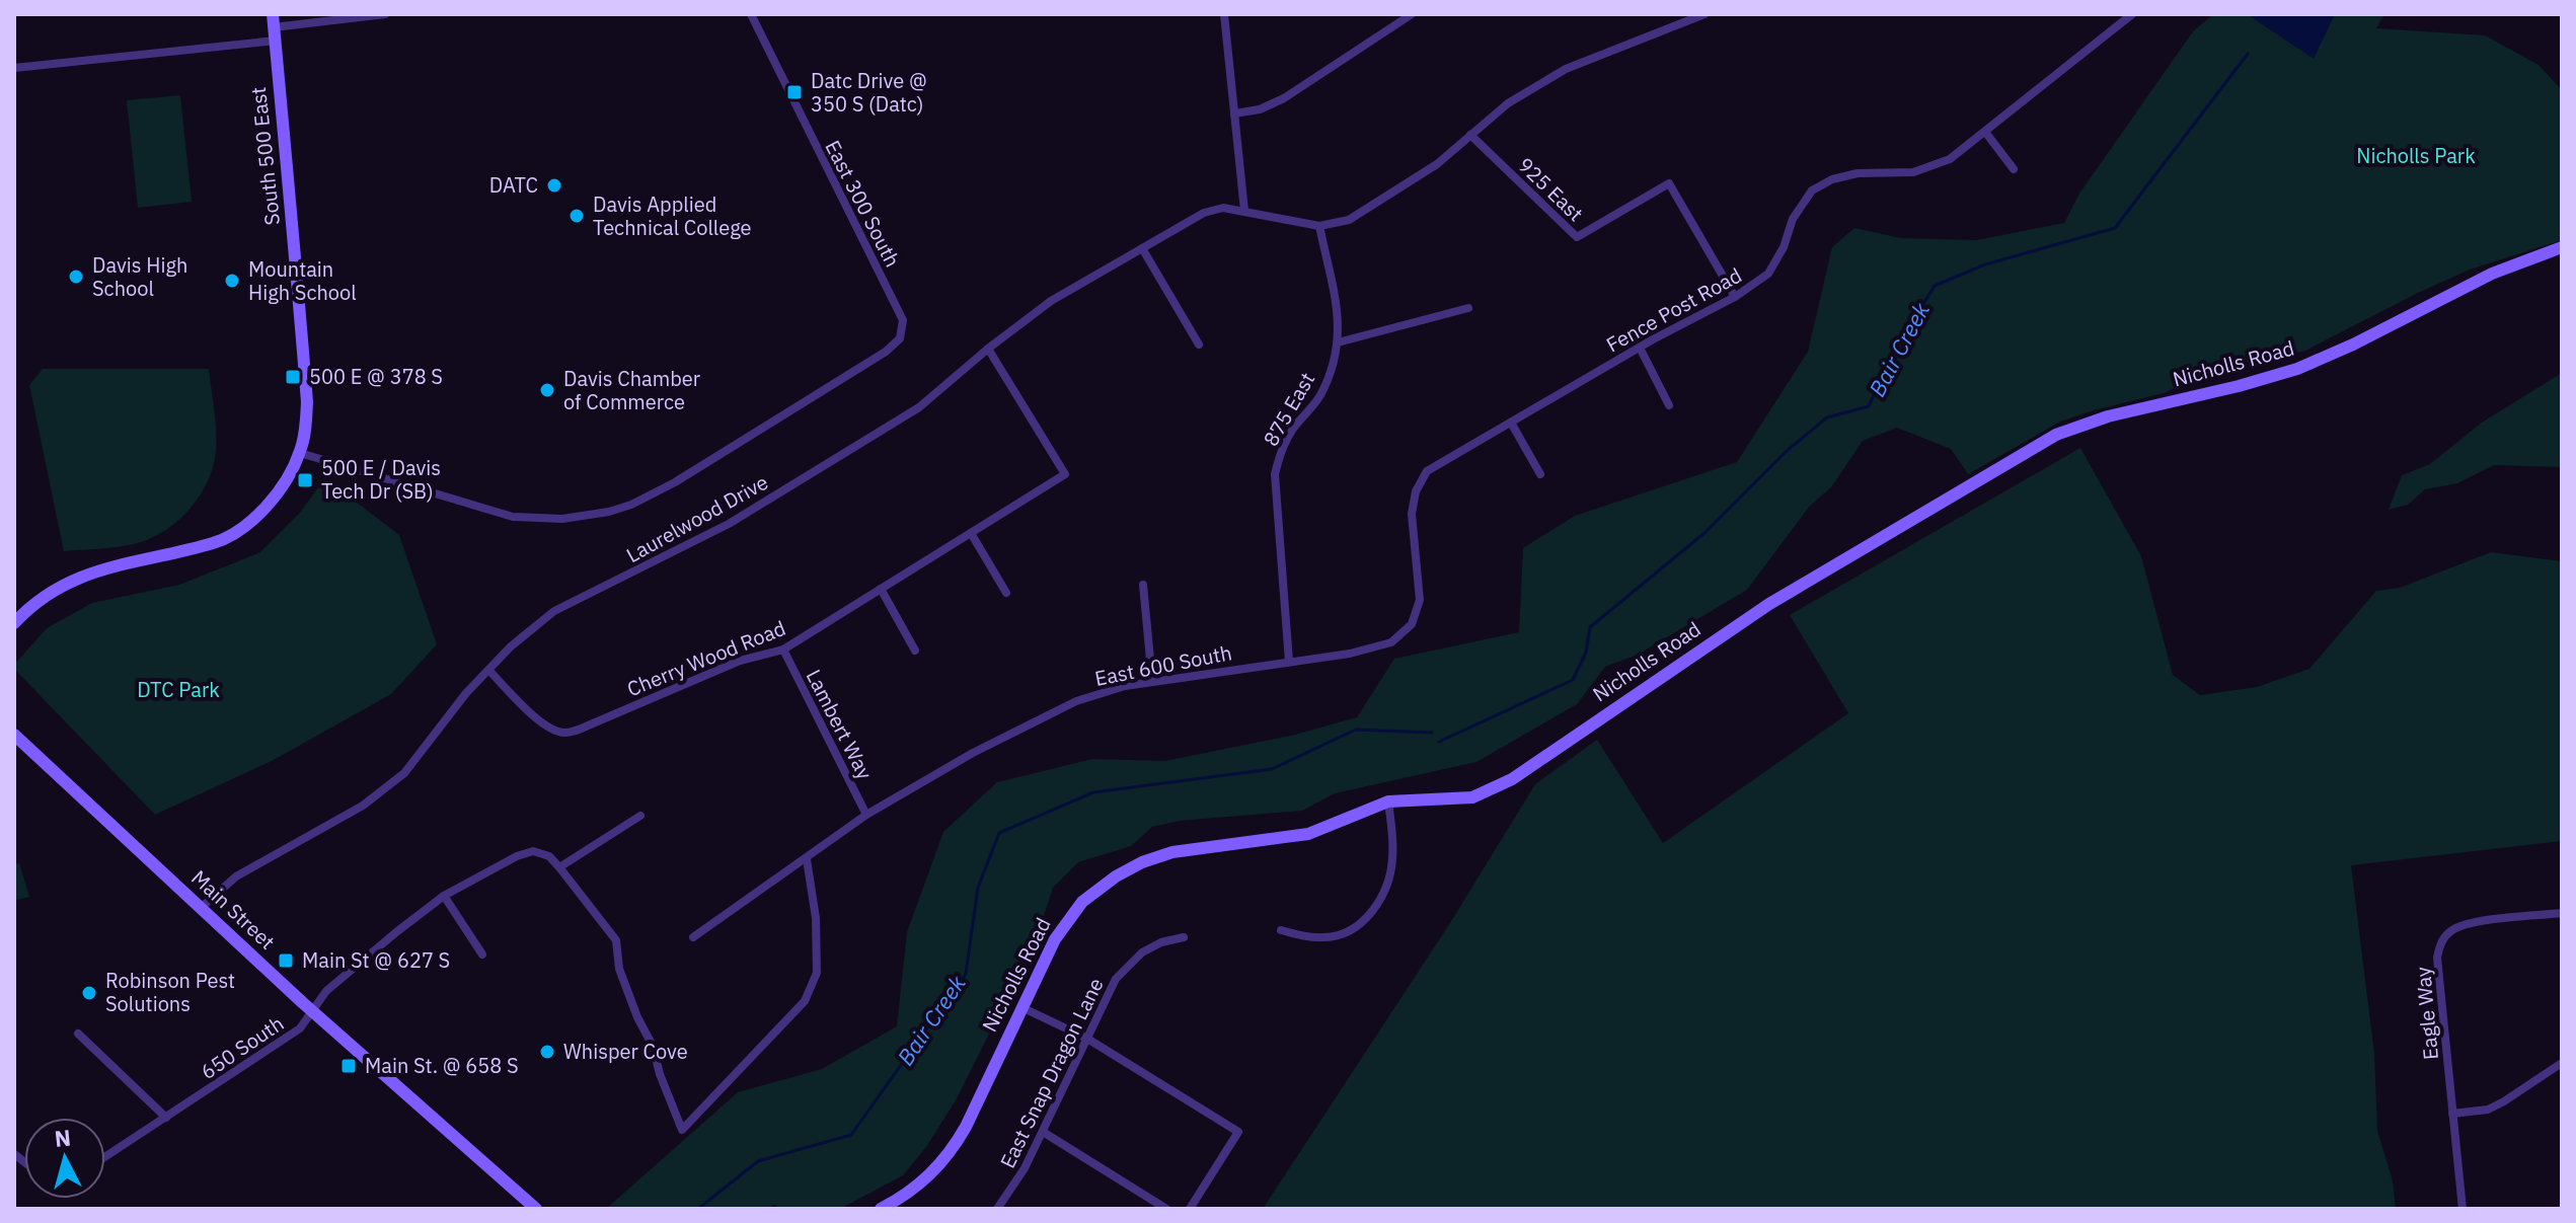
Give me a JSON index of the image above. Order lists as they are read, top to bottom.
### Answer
{
  "streets": {
    "street": [
      "South 500 East",
      "925 East",
      "East 300 South",
      "Fence Post Road",
      "Nicholls Road",
      "875 East",
      "Laurelwood Drive",
      "Cherry Wood Road",
      "East 600 South",
      "Lambert Way",
      "Main Street",
      "Eagle Way",
      "650 South",
      "East Snap Dragon Lane"
    ]
  },
  "crossings": [
    ["South 500 East", "East 300 South"],
    ["925 East", "Fence Post Road"],
    ["Fence Post Road", "East 600 South"],
    ["875 East", "Laurelwood Drive"],
    ["875 East", "East 600 South"],
    ["Laurelwood Drive", "Cherry Wood Road"],
    ["Laurelwood Drive", "Main Street"],
    ["Cherry Wood Road", "Lambert Way"],
    ["East 600 South", "Lambert Way"],
    ["Main Street", "650 South"]
  ],
  "water": ["Bair Creek"],
  "parks": ["Nicholls Park", "DTC Park"],
  "places": {
    "transit": [
      "Datc Drive @ 350 S (Datc)",
      "500 E @ 378 S",
      "500 E / Davis Tech Dr (SB)",
      "Main St @ 627 S",
      "Main St. @ 658 S"
    ],
    "other": [
      "DATC",
      "Davis Applied Technical College",
      "Davis High School",
      "Mountain High School",
      "Davis Chamber of Commerce",
      "Robinson Pest Solutions",
      "Whisper Cove"
    ]
  },
  "north": "top"
}
